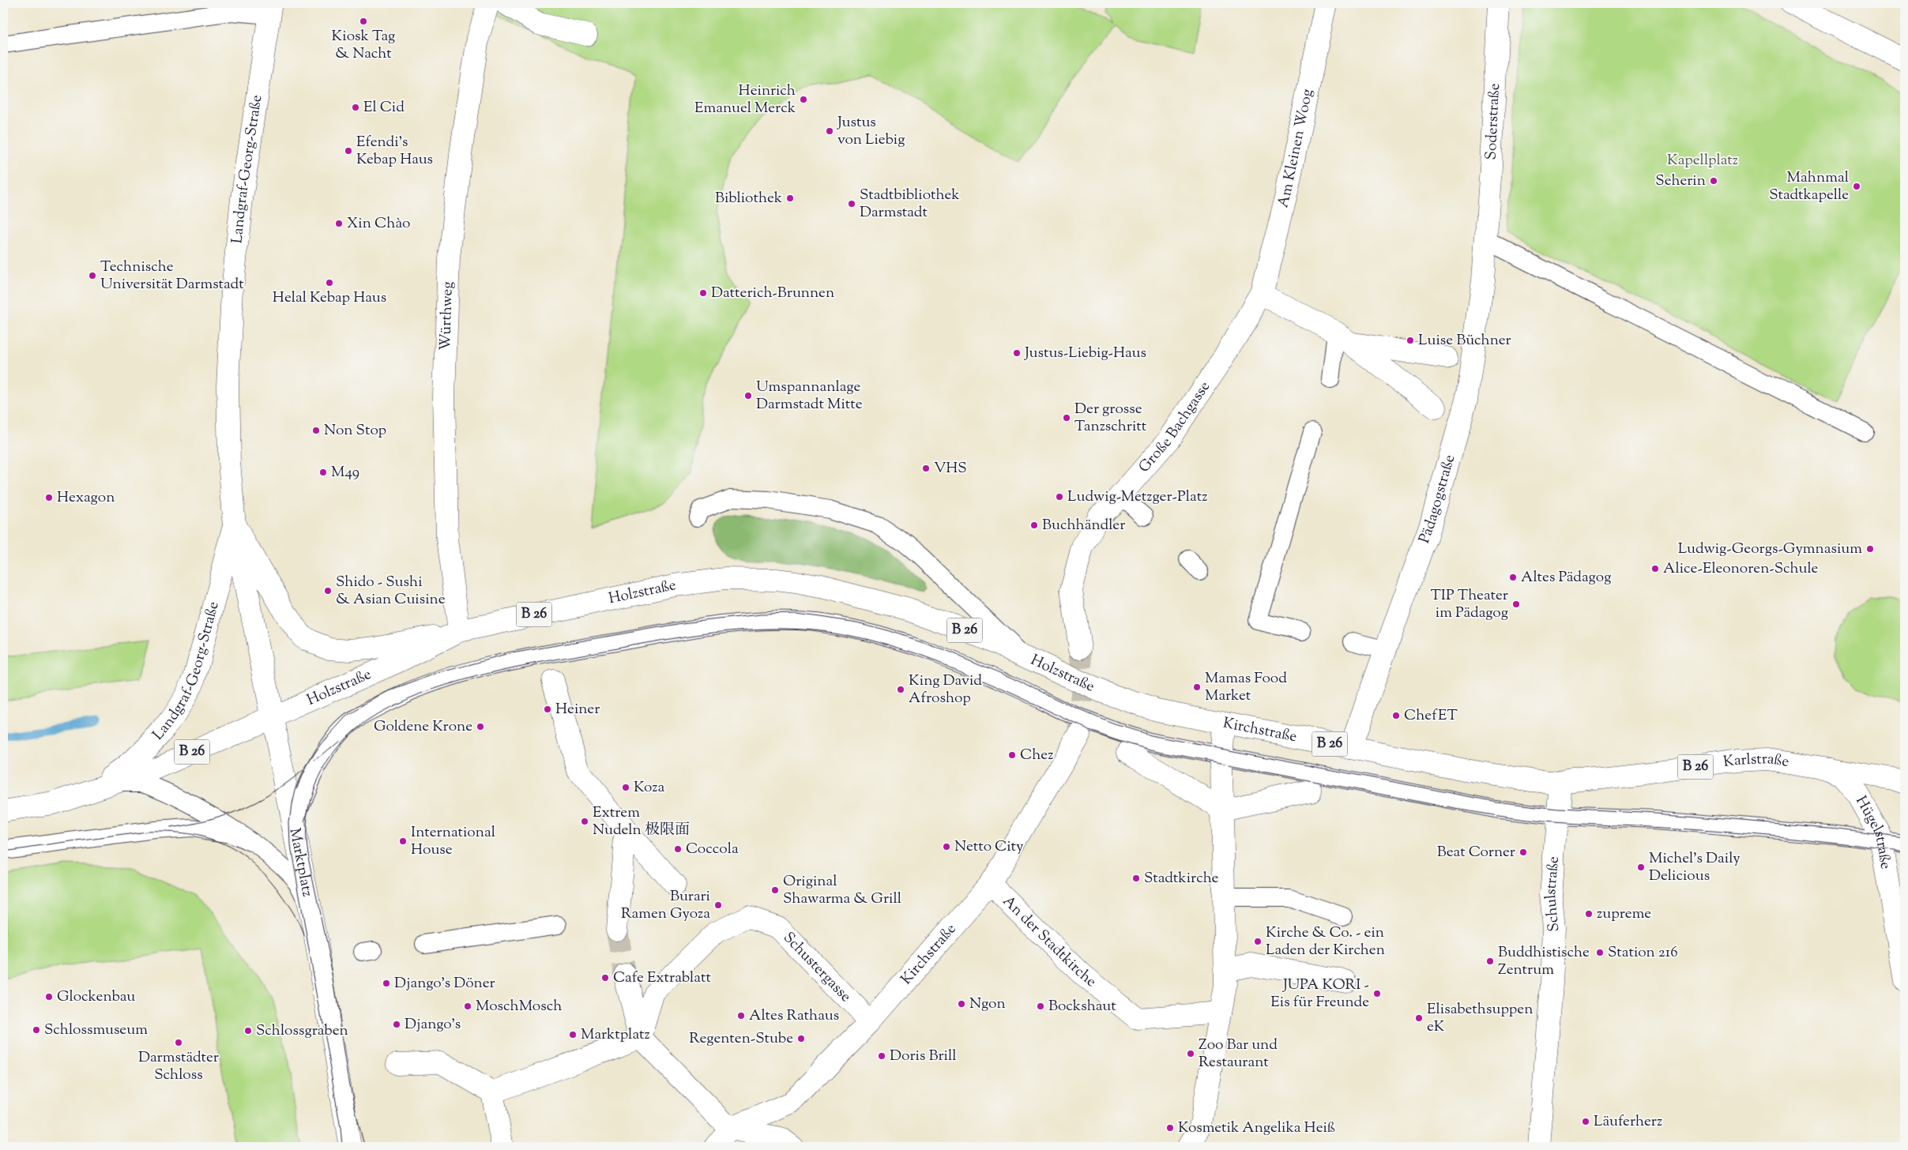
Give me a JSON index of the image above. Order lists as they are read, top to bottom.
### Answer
{
  "streets": {
    "street": [
      "Soderstraße",
      "Am Kleinen Woog",
      "Landgraf-Georg-Straße",
      "Würthweg",
      "Große Bachgasse",
      "Pädagogstraße",
      "Holzstraße",
      "B 26",
      "Kirchstraße",
      "Karlstraße",
      "Hügelstraße",
      "Marktplatz",
      "Schulstraße",
      "An der Stadtkirche",
      "Schustergasse"
    ]
  },
  "crossings": [
    ["Soderstraße", "Pädagogstraße"],
    ["Am Kleinen Woog", "Große Bachgasse"],
    ["Landgraf-Georg-Straße", "Würthweg"],
    ["Landgraf-Georg-Straße", "Holzstraße"],
    ["Landgraf-Georg-Straße", "B 26"],
    ["Landgraf-Georg-Straße", "Marktplatz"],
    ["Würthweg", "Holzstraße"],
    ["Pädagogstraße", "Kirchstraße"],
    ["Holzstraße", "B 26"],
    ["Holzstraße", "Kirchstraße"],
    ["Holzstraße", "Marktplatz"],
    ["B 26", "Marktplatz"],
    ["Kirchstraße", "Karlstraße"],
    ["Kirchstraße", "Schulstraße"],
    ["Kirchstraße", "An der Stadtkirche"],
    ["Kirchstraße", "Schustergasse"],
    ["Karlstraße", "Hügelstraße"],
    ["Karlstraße", "Schulstraße"]
  ],
  "parks": ["Kapellplatz"],
  "places": [
    "Kiosk Tag & Nacht",
    "Heinrich Emanuel Merck",
    "El Cid",
    "Justus von Liebig",
    "Efendi's Kebap Haus",
    "Seherin",
    "Mahnmal Stadtkapelle",
    "Bibliothek",
    "Stadtbibliothek Darmstadt",
    "Xin Chào",
    "Technische Universität Darmstadt",
    "Helal Kebap Haus",
    "Datterich-Brunnen",
    "Luise Büchner",
    "Justus-Liebig-Haus",
    "Umspannanlage Darmstadt Mitte",
    "Der grosse Tanzschritt",
    "Non Stop",
    "VHS",
    "M49",
    "Ludwig-Metzger-Platz",
    "Hexagon",
    "Buchhändler",
    "Ludwig-Georgs-Gymnasium",
    "Alice-Eleonoren-Schule",
    "Altes Pädagog",
    "Shido - Sushi & Asian Cuisine",
    "TIP Theater im Pädagog",
    "Mamas Food Market",
    "King David Afroshop",
    "Heiner",
    "ChefET",
    "Goldene Krone",
    "Chez",
    "Koza",
    "Extrem Nudeln 极限面",
    "International House",
    "Netto City",
    "Coccola",
    "Beat Corner",
    "Michel's Daily Delicious",
    "Stadtkirche",
    "Original Shawarma & Grill",
    "Burari Ramen Gyoza",
    "zupreme",
    "Kirche & Co. - ein Laden der Kirchen",
    "Station 216",
    "Buddhistische Zentrum",
    "Cafe Extrablatt",
    "Django's Döner",
    "JUPA KORI - Eis für Freunde",
    "Glockenbau",
    "Ngon",
    "MoschMosch",
    "Bockshaut",
    "Altes Rathaus",
    "Elisabethsuppen eK",
    "Django's",
    "Schlossmuseum",
    "Schlossgraben",
    "Marktplatz",
    "Regenten-Stube",
    "Darmstädter Schloss",
    "Zoo Bar und Restaurant",
    "Doris Brill",
    "Läuferherz",
    "Kosmetik Angelika Heiß"
  ]
}
